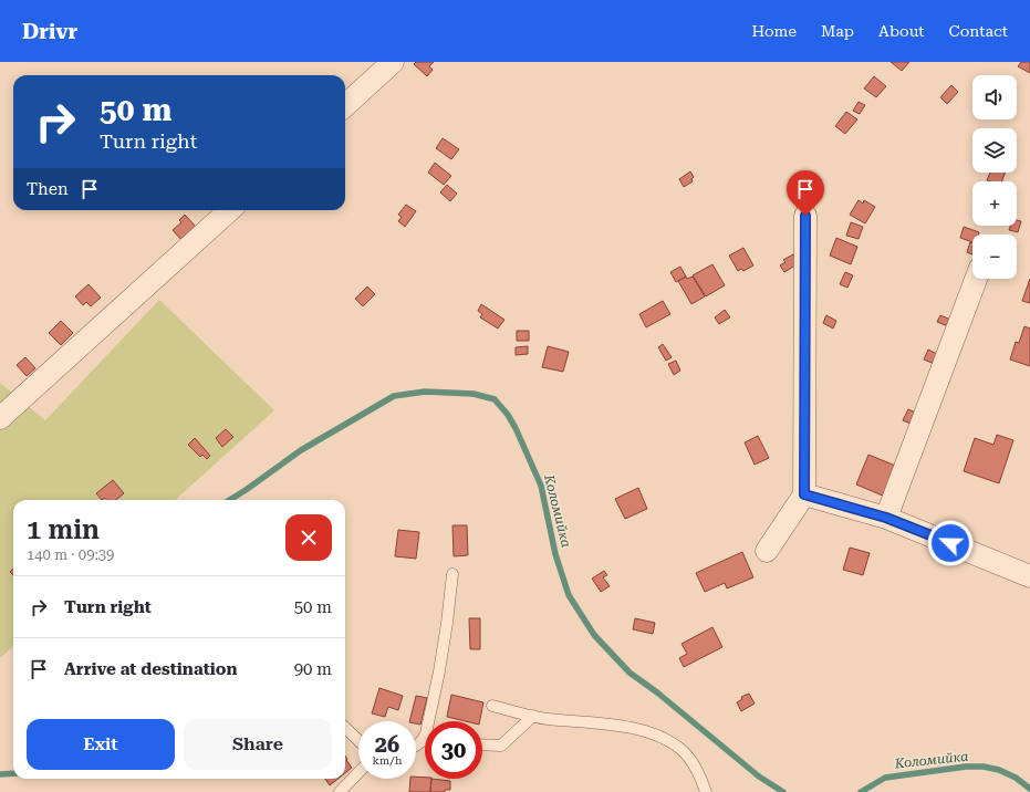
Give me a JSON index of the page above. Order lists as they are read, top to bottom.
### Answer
{
  "water": ["Коломийка"],
  "page": {
    "header": "Drivr",
    "nav": [
      "Home",
      "Map",
      "About",
      "Contact"
    ],
    "map_buttons": ["+", "−"],
    "turn": ["50 m", "Turn right"],
    "then": "Then",
    "heading": ["1 min", "140 m · 09:39"],
    "list": [
      {
        "name": "Turn right",
        "value": "50 m"
      },
      {
        "name": "Arrive at destination",
        "value": "90 m"
      }
    ],
    "buttons": ["Exit", "Share"],
    "speed": "26 km/h",
    "limit": "30"
  }
}
